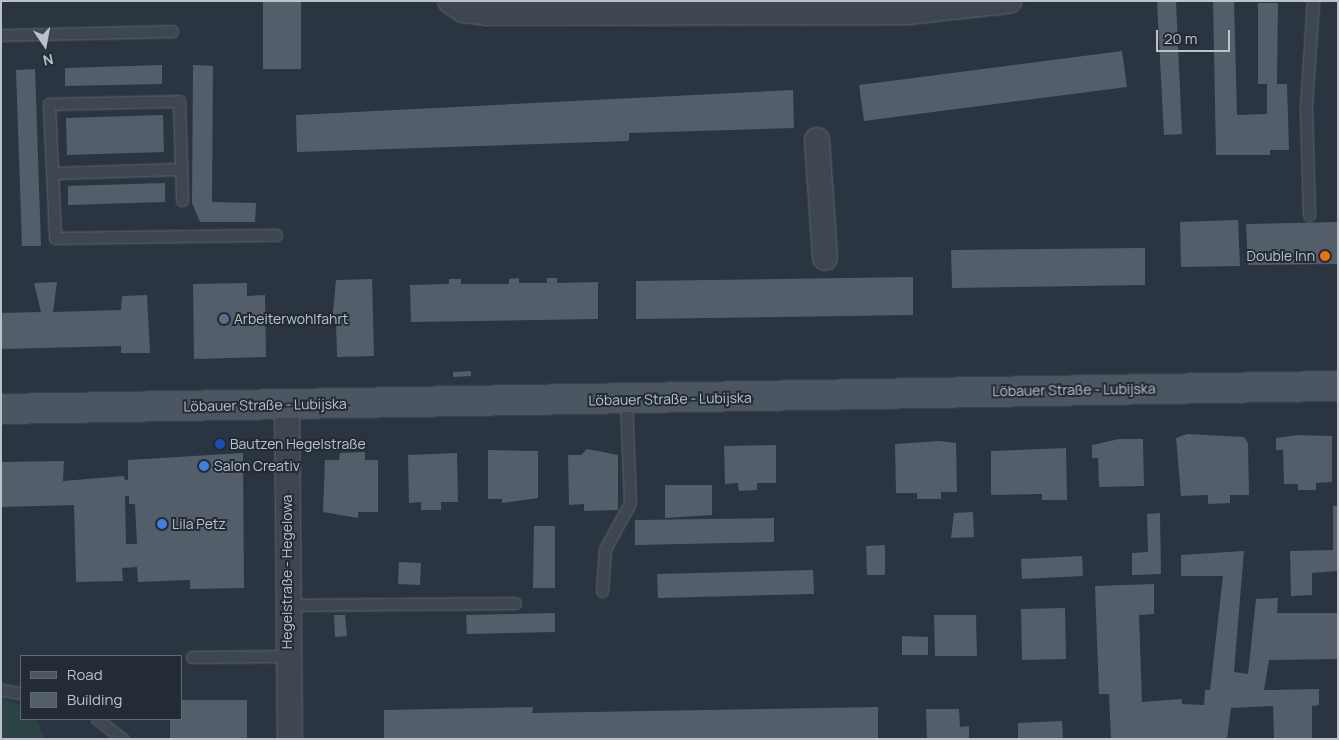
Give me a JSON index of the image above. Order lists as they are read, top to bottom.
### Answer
{
  "streets": {
    "main road": ["Löbauer Straße - Lubijska"],
    "street": ["Hegelstraße - Hegelowa"]
  },
  "crossings": [
    ["Löbauer Straße - Lubijska", "Hegelstraße - Hegelowa"]
  ],
  "places": [
    "Double Inn",
    "Arbeiterwohlfahrt",
    "Bautzen Hegelstraße",
    "Salon Creativ",
    "Lila Petz"
  ],
  "legend": ["Road", "Building"],
  "scale_bar": "20 m",
  "north": "bottom"
}
